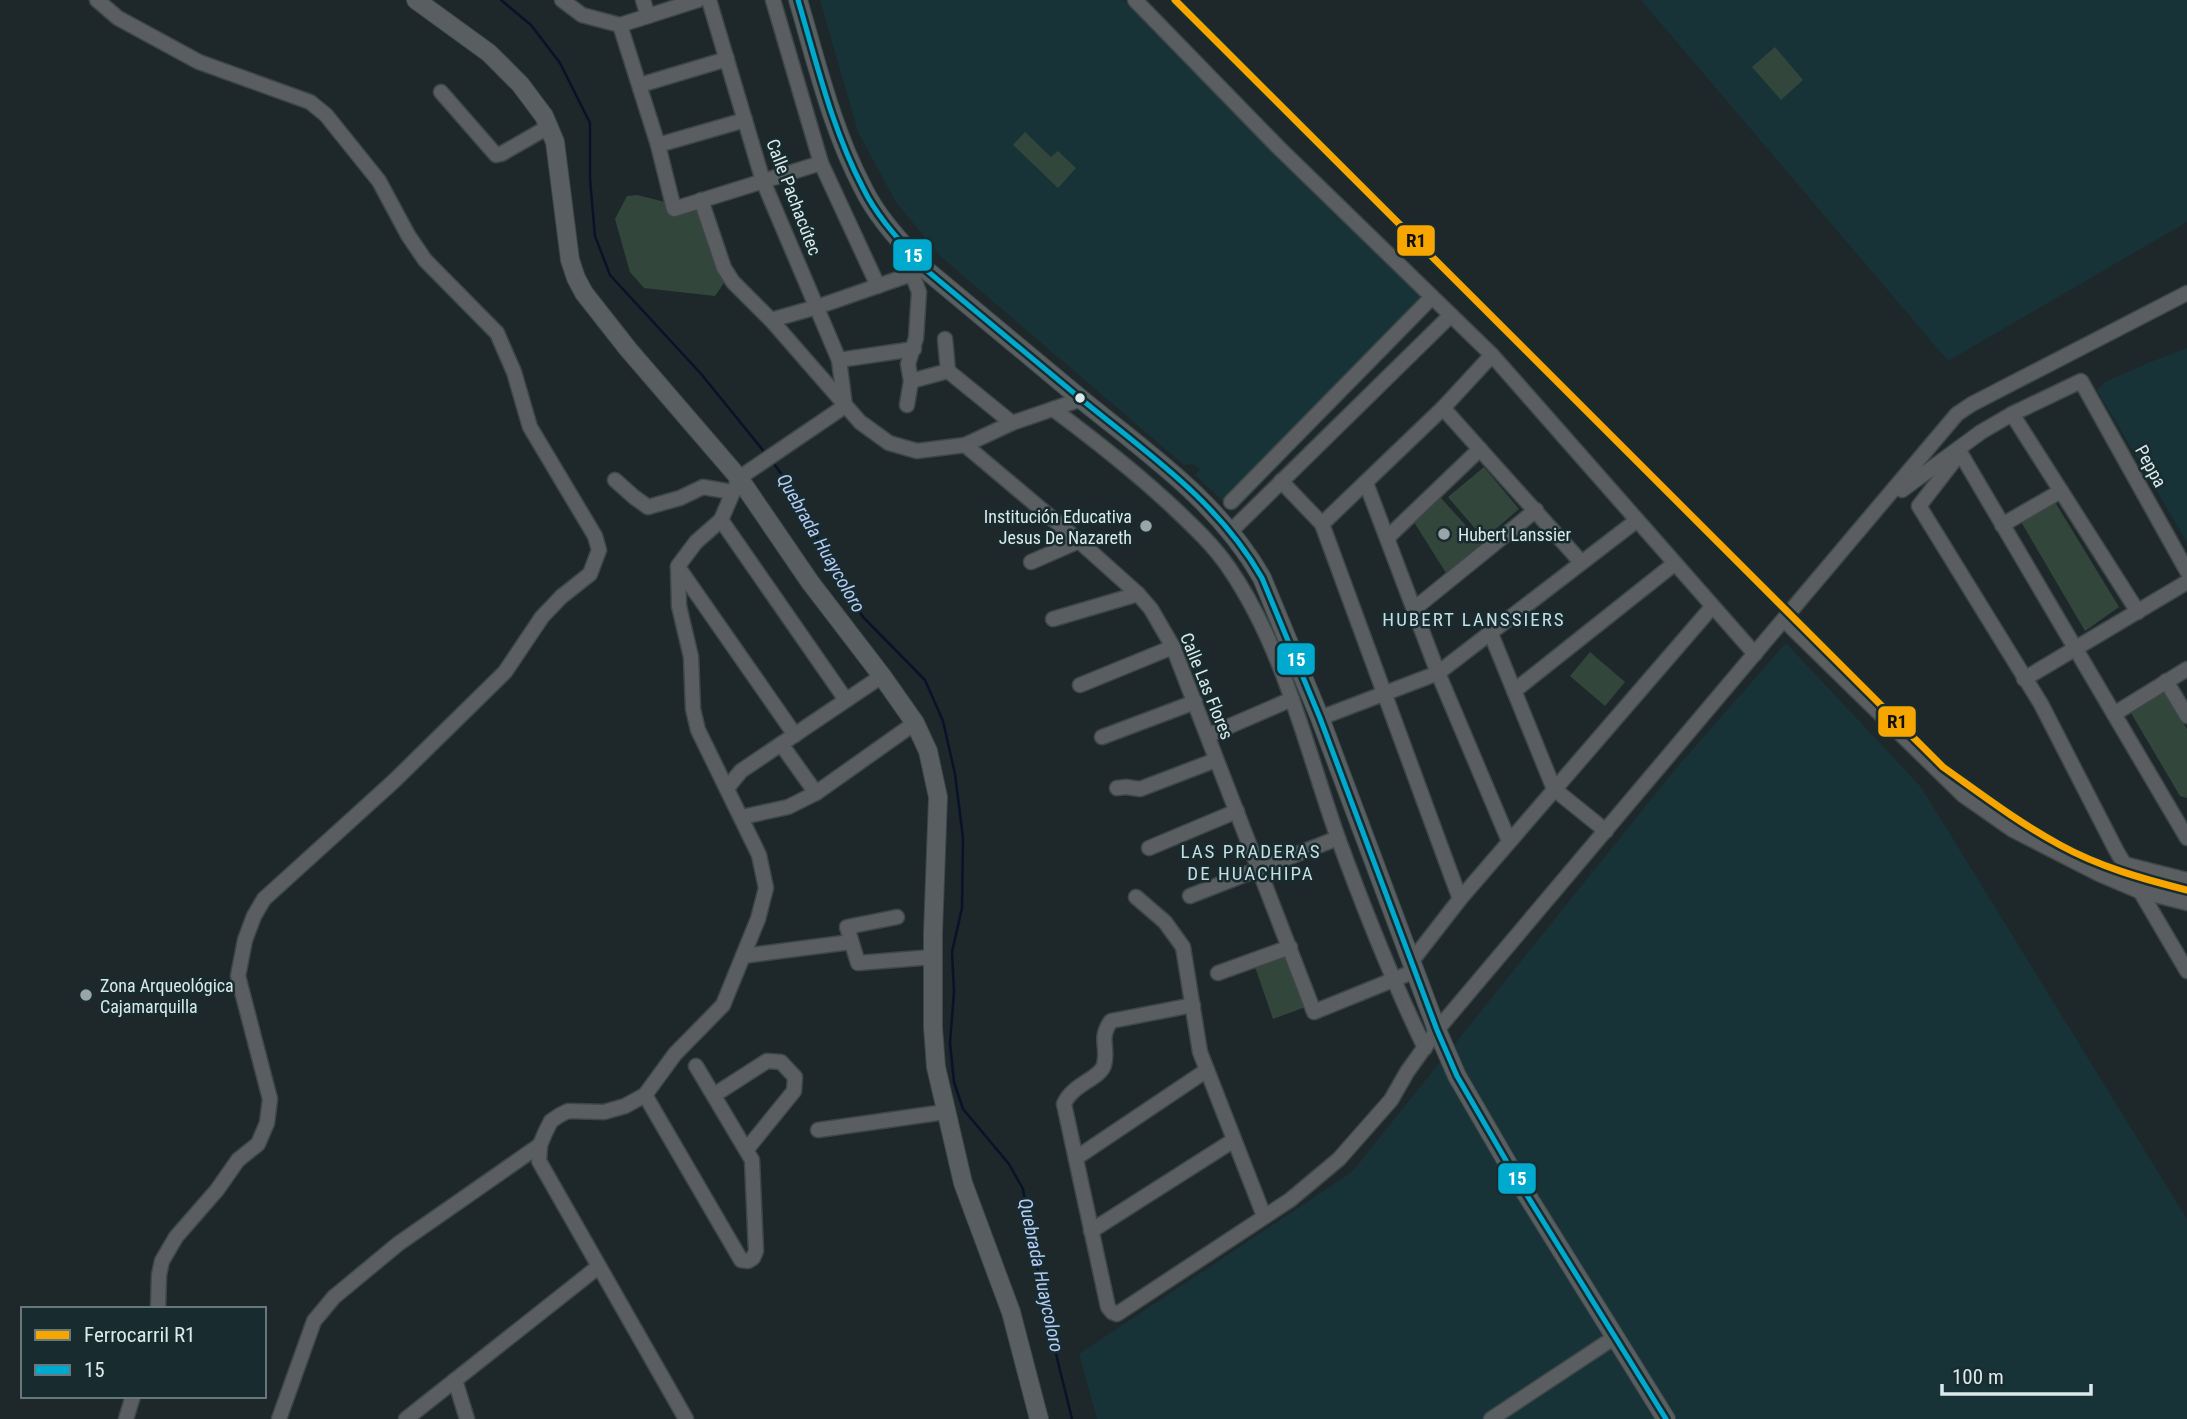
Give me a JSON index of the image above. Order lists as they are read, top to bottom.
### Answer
{
  "streets": {
    "street": ["Calle Pachacútec", "Peppa", "Calle Las Flores"]
  },
  "districts": ["HUBERT LANSSIERS", "LAS PRADERAS DE HUACHIPA"],
  "water": ["Quebrada Huaycoloro"],
  "places": ["Institución Educativa Jesus De Nazareth", "Hubert Lanssier", "Zona Arqueológica Cajamarquilla"],
  "lines": ["rail line R1", "transit line 15"],
  "legend": ["Ferrocarril R1", "15"],
  "scale_bar": "100 m"
}
